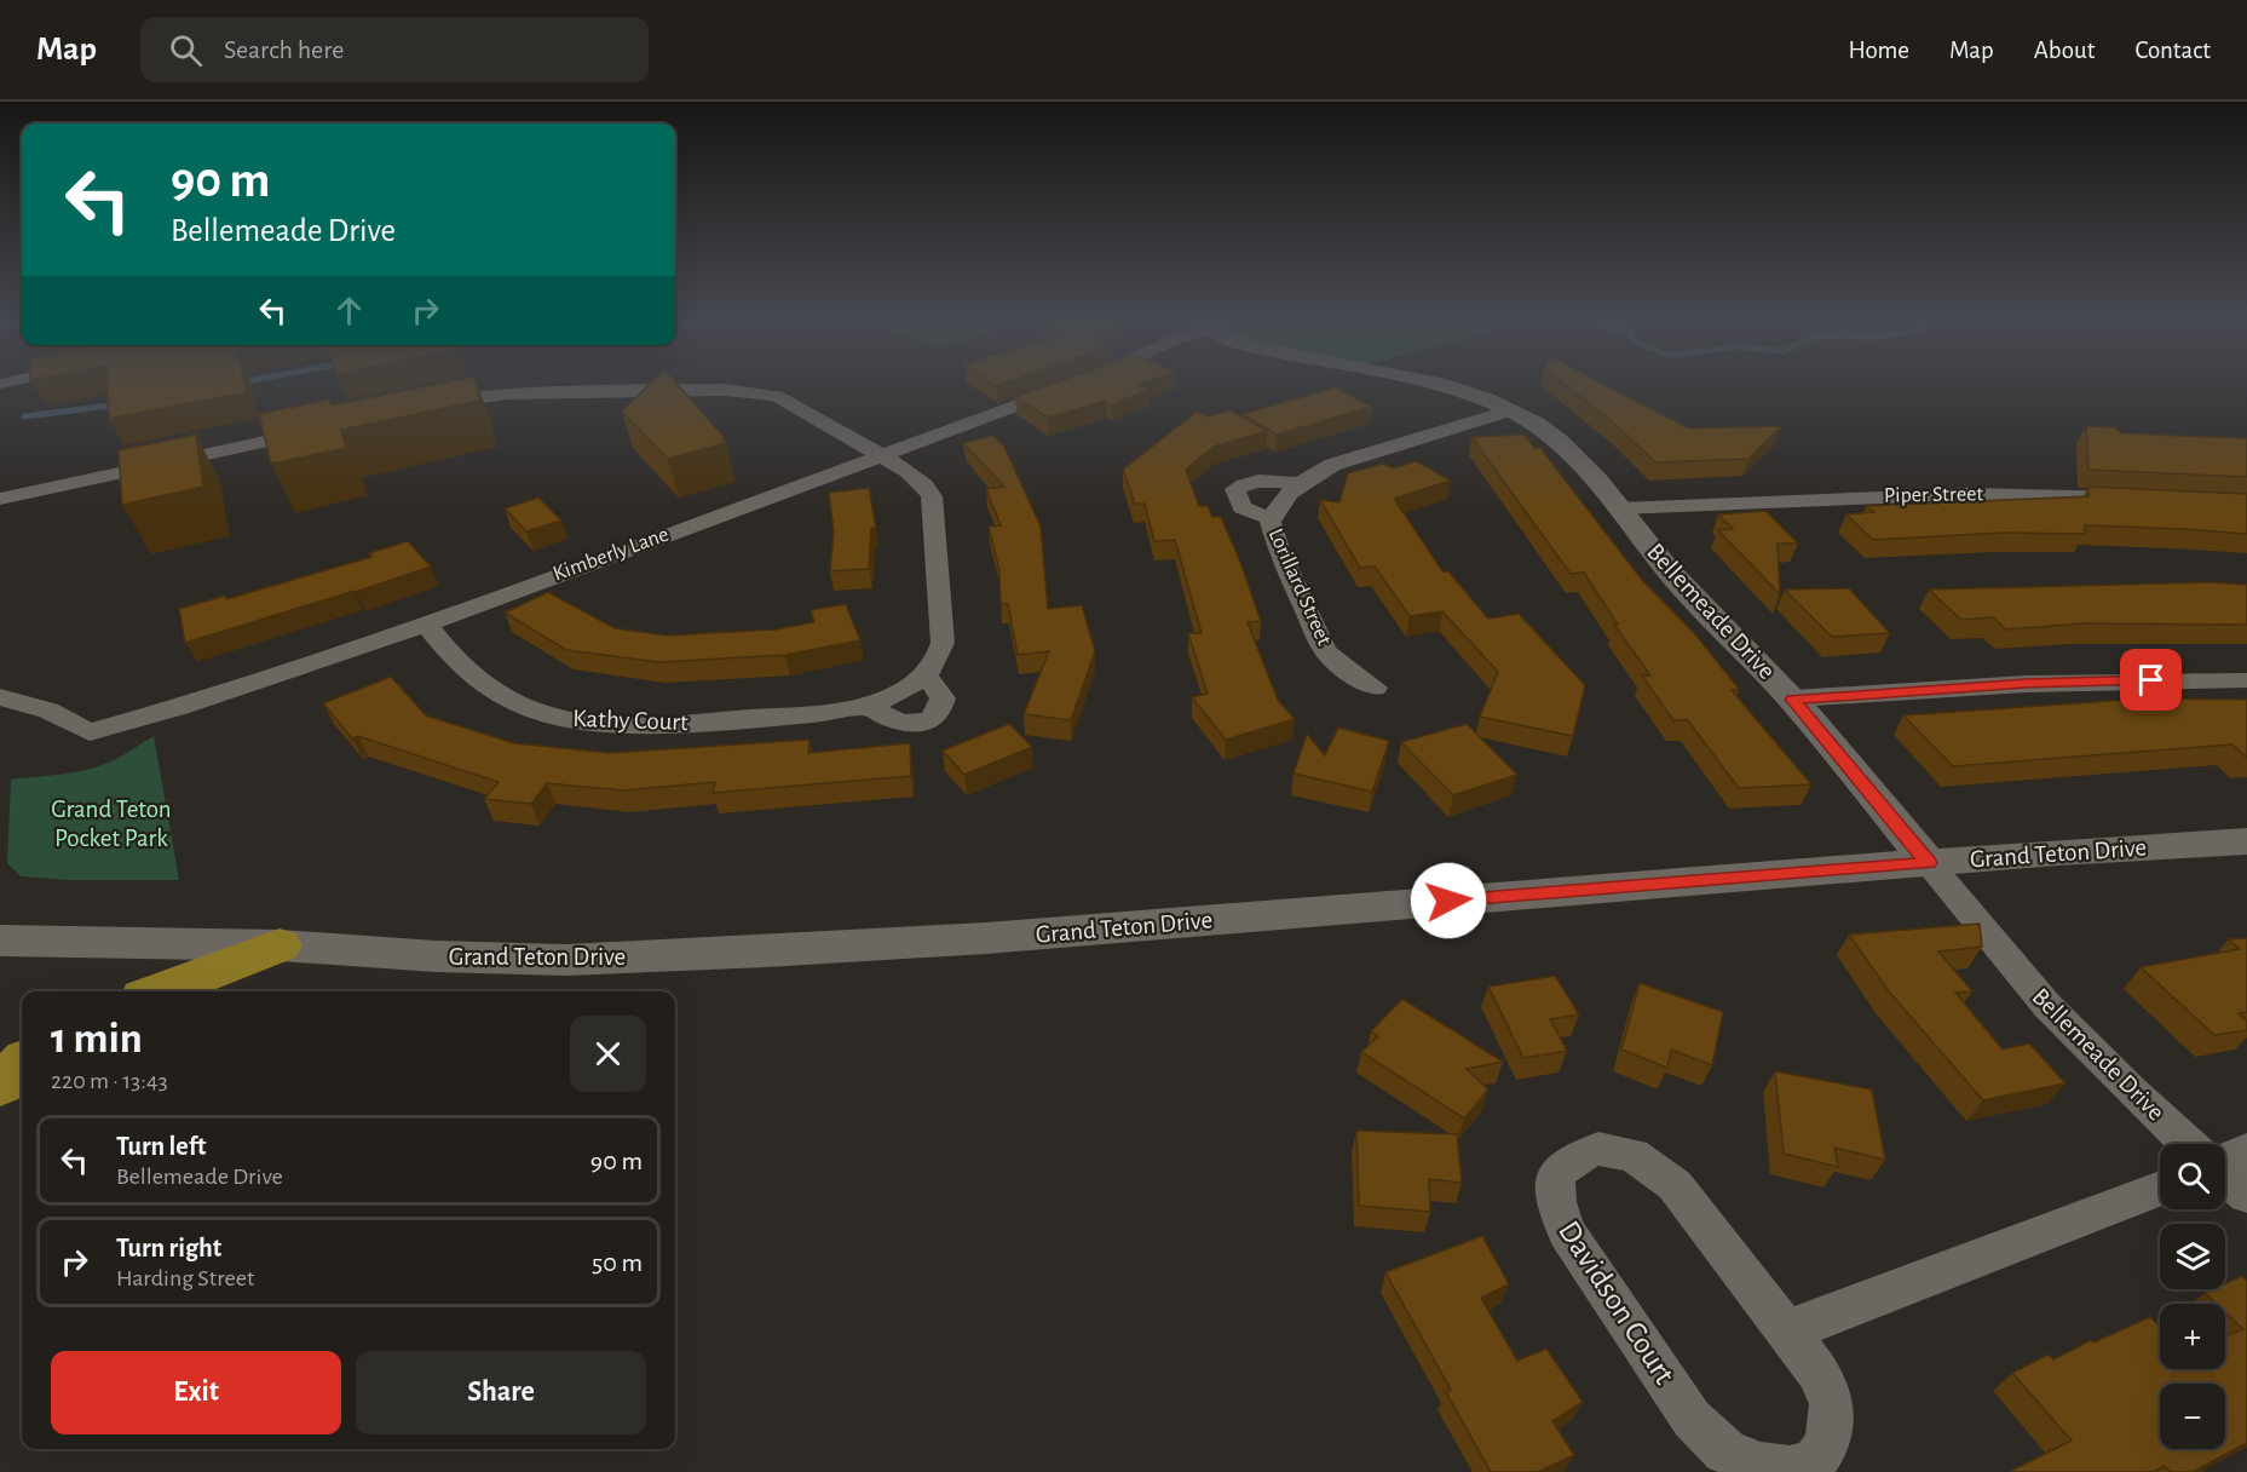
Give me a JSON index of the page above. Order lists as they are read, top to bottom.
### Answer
{
  "streets": {
    "street": [
      "Piper Street",
      "Kimberly Lane",
      "Lorillard Street",
      "Bellemeade Drive",
      "Kathy Court",
      "Grand Teton Drive",
      "Davidson Court"
    ]
  },
  "crossings": [
    ["Piper Street", "Bellemeade Drive"],
    ["Kimberly Lane", "Kathy Court"],
    ["Lorillard Street", "Bellemeade Drive"],
    ["Bellemeade Drive", "Grand Teton Drive"]
  ],
  "parks": ["Grand Teton Pocket Park"],
  "page": {
    "header": "Map",
    "search": "Search here",
    "nav": [
      "Home",
      "Map",
      "About",
      "Contact"
    ],
    "turn": ["90 m", "Bellemeade Drive"],
    "heading": ["1 min", "220 m · 13:43"],
    "list": [
      {
        "name": "Turn left",
        "note": "Bellemeade Drive",
        "value": "90 m"
      },
      {
        "name": "Turn right",
        "note": "Harding Street",
        "value": "50 m"
      }
    ],
    "map_buttons": ["+", "−"],
    "buttons": ["Exit", "Share"]
  }
}
